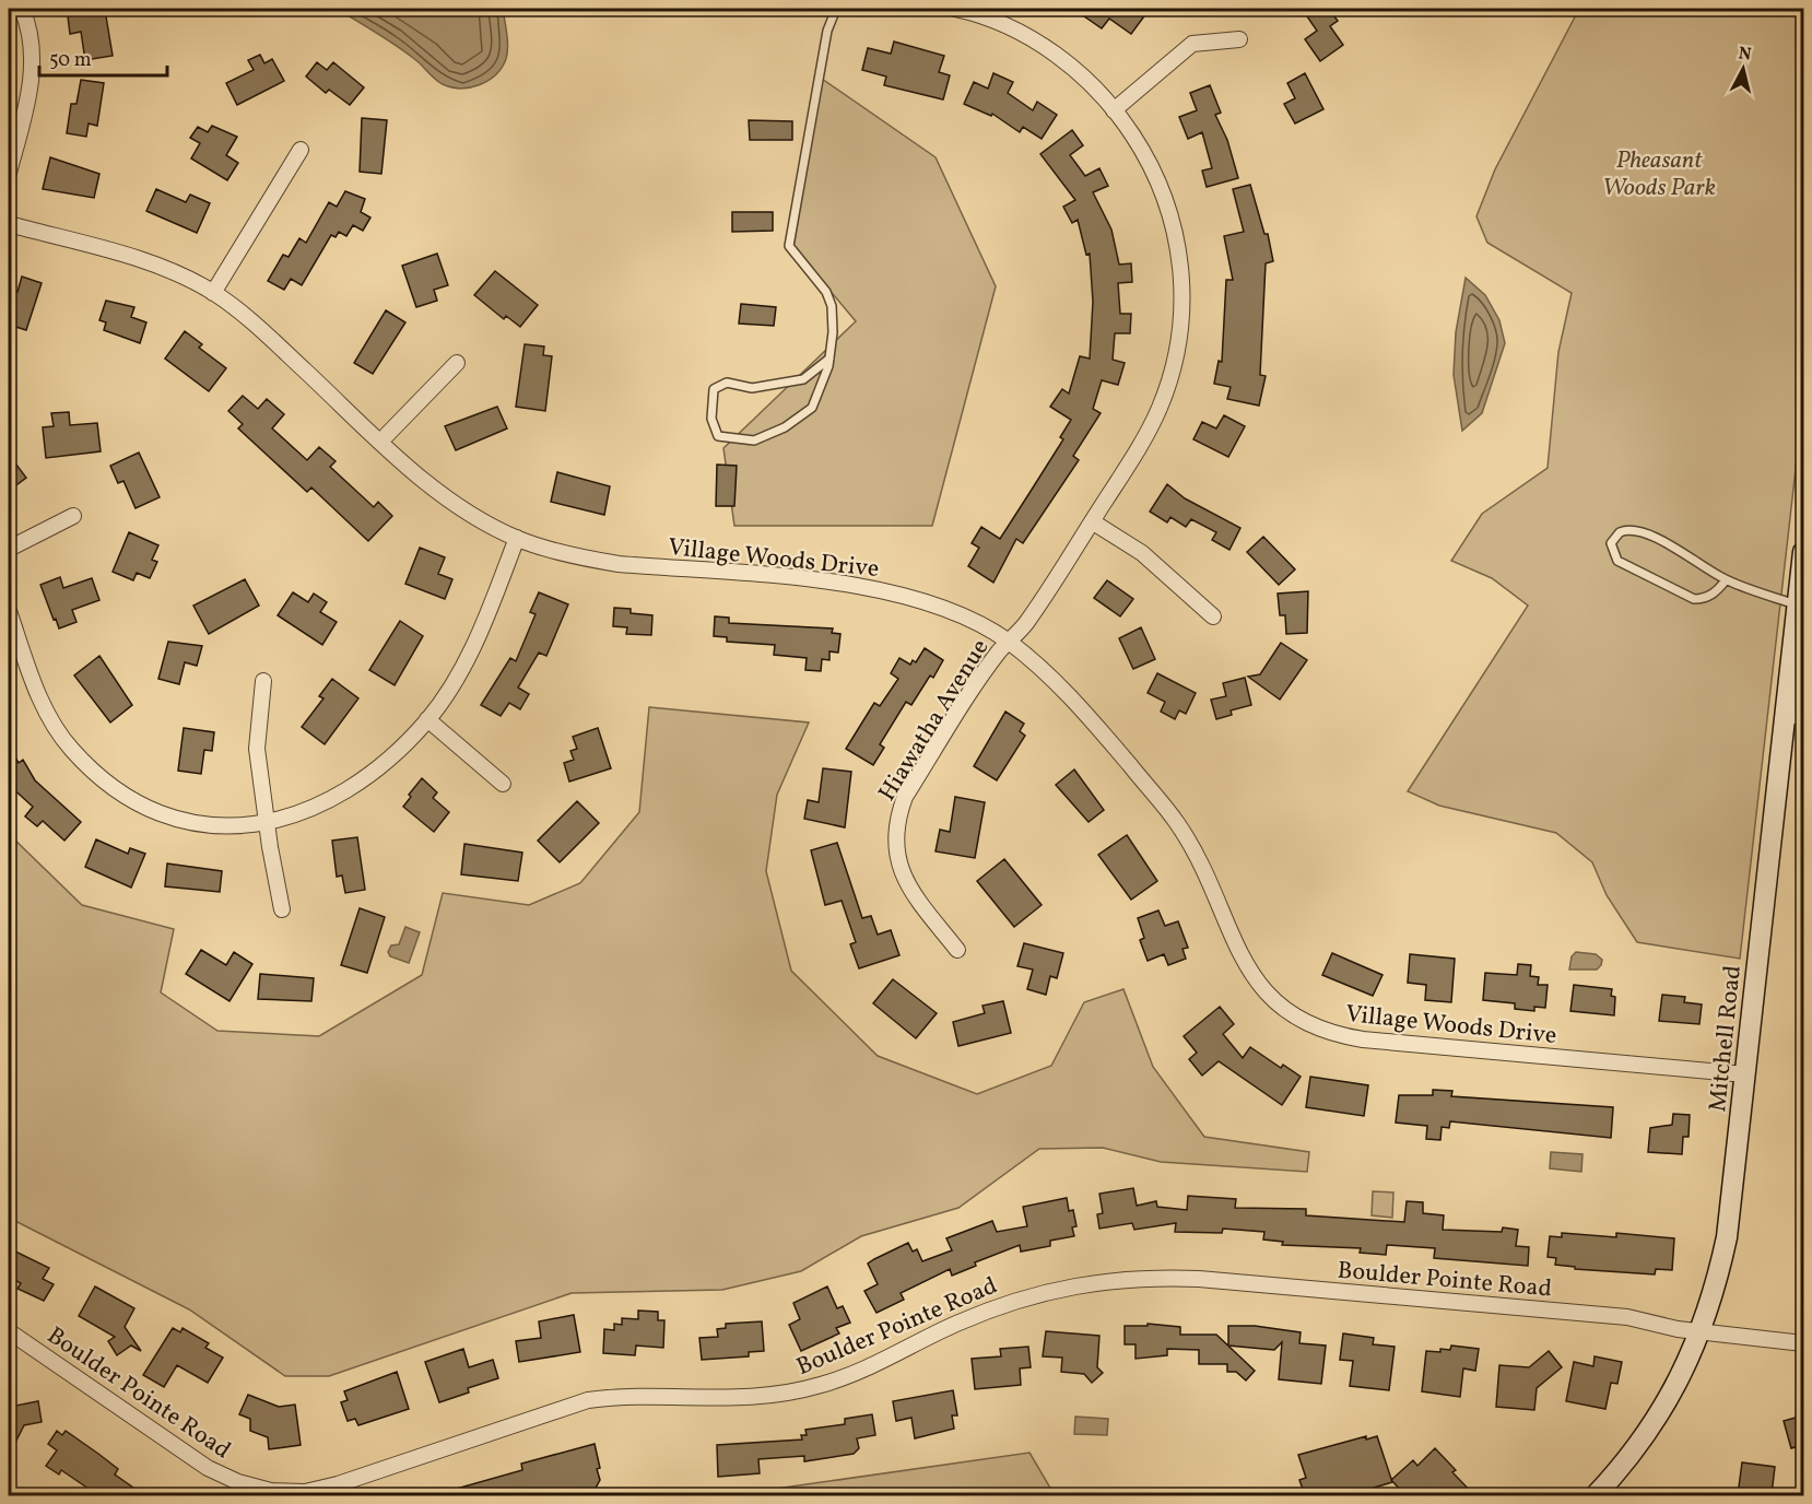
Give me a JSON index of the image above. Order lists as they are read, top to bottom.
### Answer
{
  "streets": {
    "main road": ["Mitchell Road"],
    "street": ["Village Woods Drive", "Hiawatha Avenue", "Boulder Pointe Road"]
  },
  "crossings": [
    ["Village Woods Drive", "Hiawatha Avenue"],
    ["Village Woods Drive", "Mitchell Road"],
    ["Mitchell Road", "Boulder Pointe Road"]
  ],
  "parks": ["Pheasant Woods Park"],
  "scale_bar": "50 m",
  "north": "top"
}
